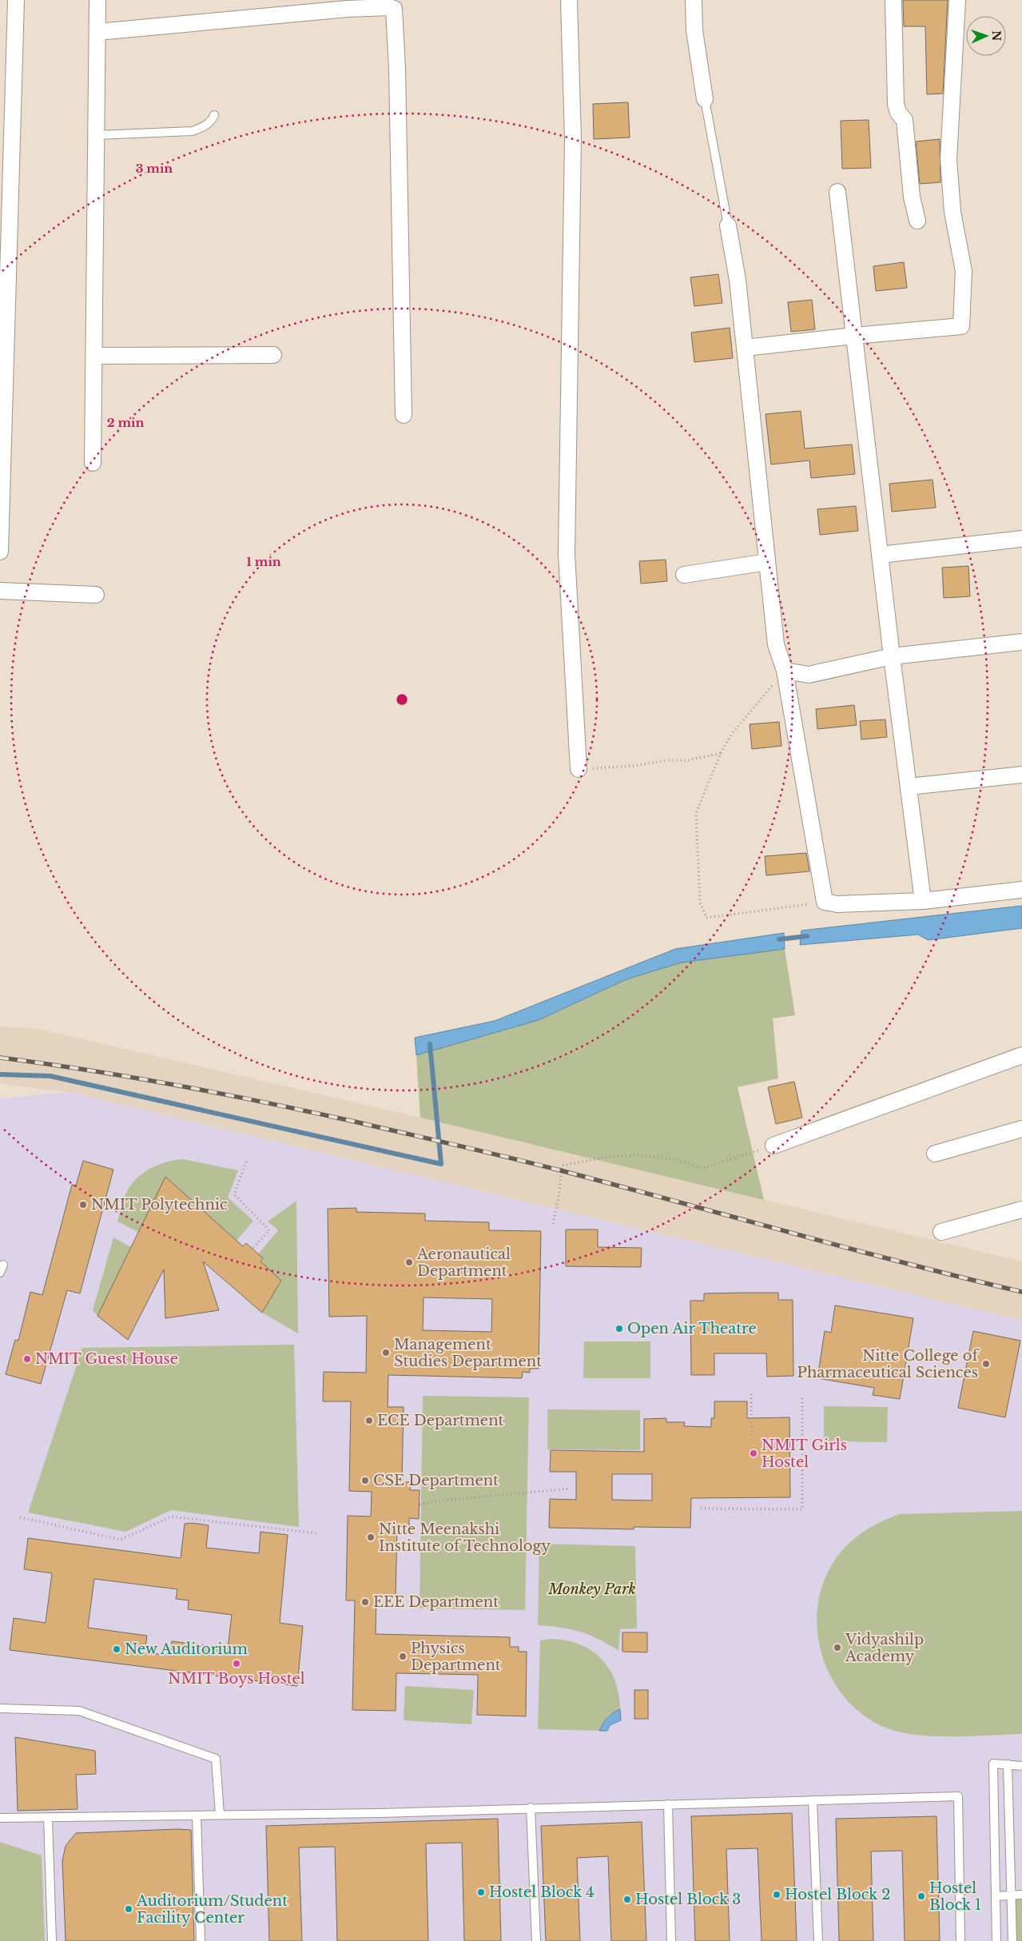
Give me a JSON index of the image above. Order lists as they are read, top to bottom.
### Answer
{
  "parks": ["Monkey Park"],
  "places": [
    "NMIT Polytechnic",
    "Aeronautical Department",
    "Open Air Theatre",
    "Management Studies Department",
    "NMIT Guest House",
    "Nitte College of Pharmaceutical Sciences",
    "ECE Department",
    "NMIT Girls Hostel",
    "CSE Department",
    "Nitte Meenakshi Institute of Technology",
    "EEE Department",
    "Vidyashilp Academy",
    "New Auditorium",
    "Physics Department",
    "NMIT Boys Hostel",
    "Hostel Block 4",
    "Hostel Block 2",
    "Hostel Block 1",
    "Hostel Block 3",
    "Auditorium/Student Facility Center"
  ],
  "north": "right",
  "rings": ["3 min", "2 min", "1 min"]
}
